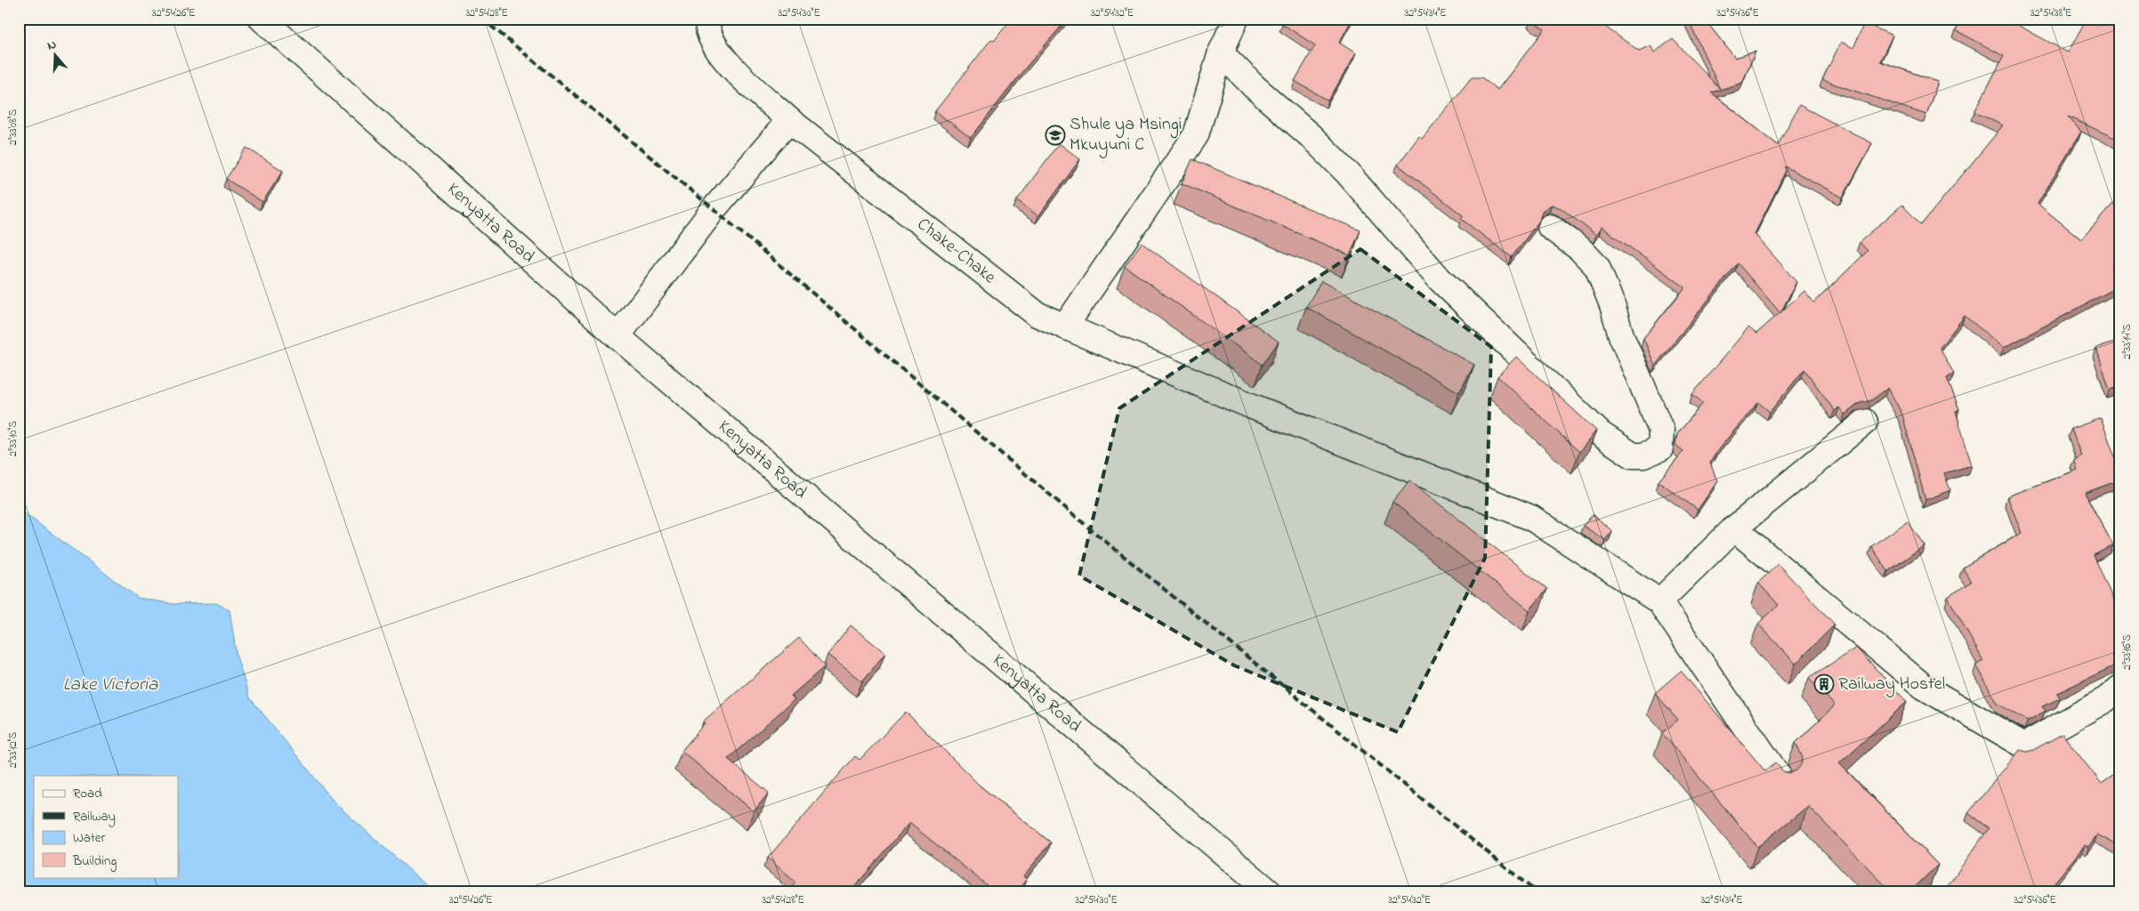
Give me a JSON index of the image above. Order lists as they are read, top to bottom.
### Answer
{
  "streets": {
    "main road": ["Kenyatta Road", "Chake-Chake"]
  },
  "water": ["Lake Victoria"],
  "places": {
    "school or university": ["Shule ya Msingi Mkuyuni C"],
    "building": ["Railway Hostel"]
  },
  "legend": [
    "Road",
    "Railway",
    "Water",
    "Building"
  ],
  "north": "top",
  "coordinates": [
    "32°54'26\"E",
    "32°54'28\"E",
    "32°54'30\"E",
    "32°54'32\"E",
    "32°54'34\"E",
    "32°54'36\"E",
    "32°54'38\"E",
    "2°33'08\"S",
    "2°33'14\"S",
    "2°33'10\"S",
    "2°33'16\"S",
    "2°33'12\"S"
  ]
}
